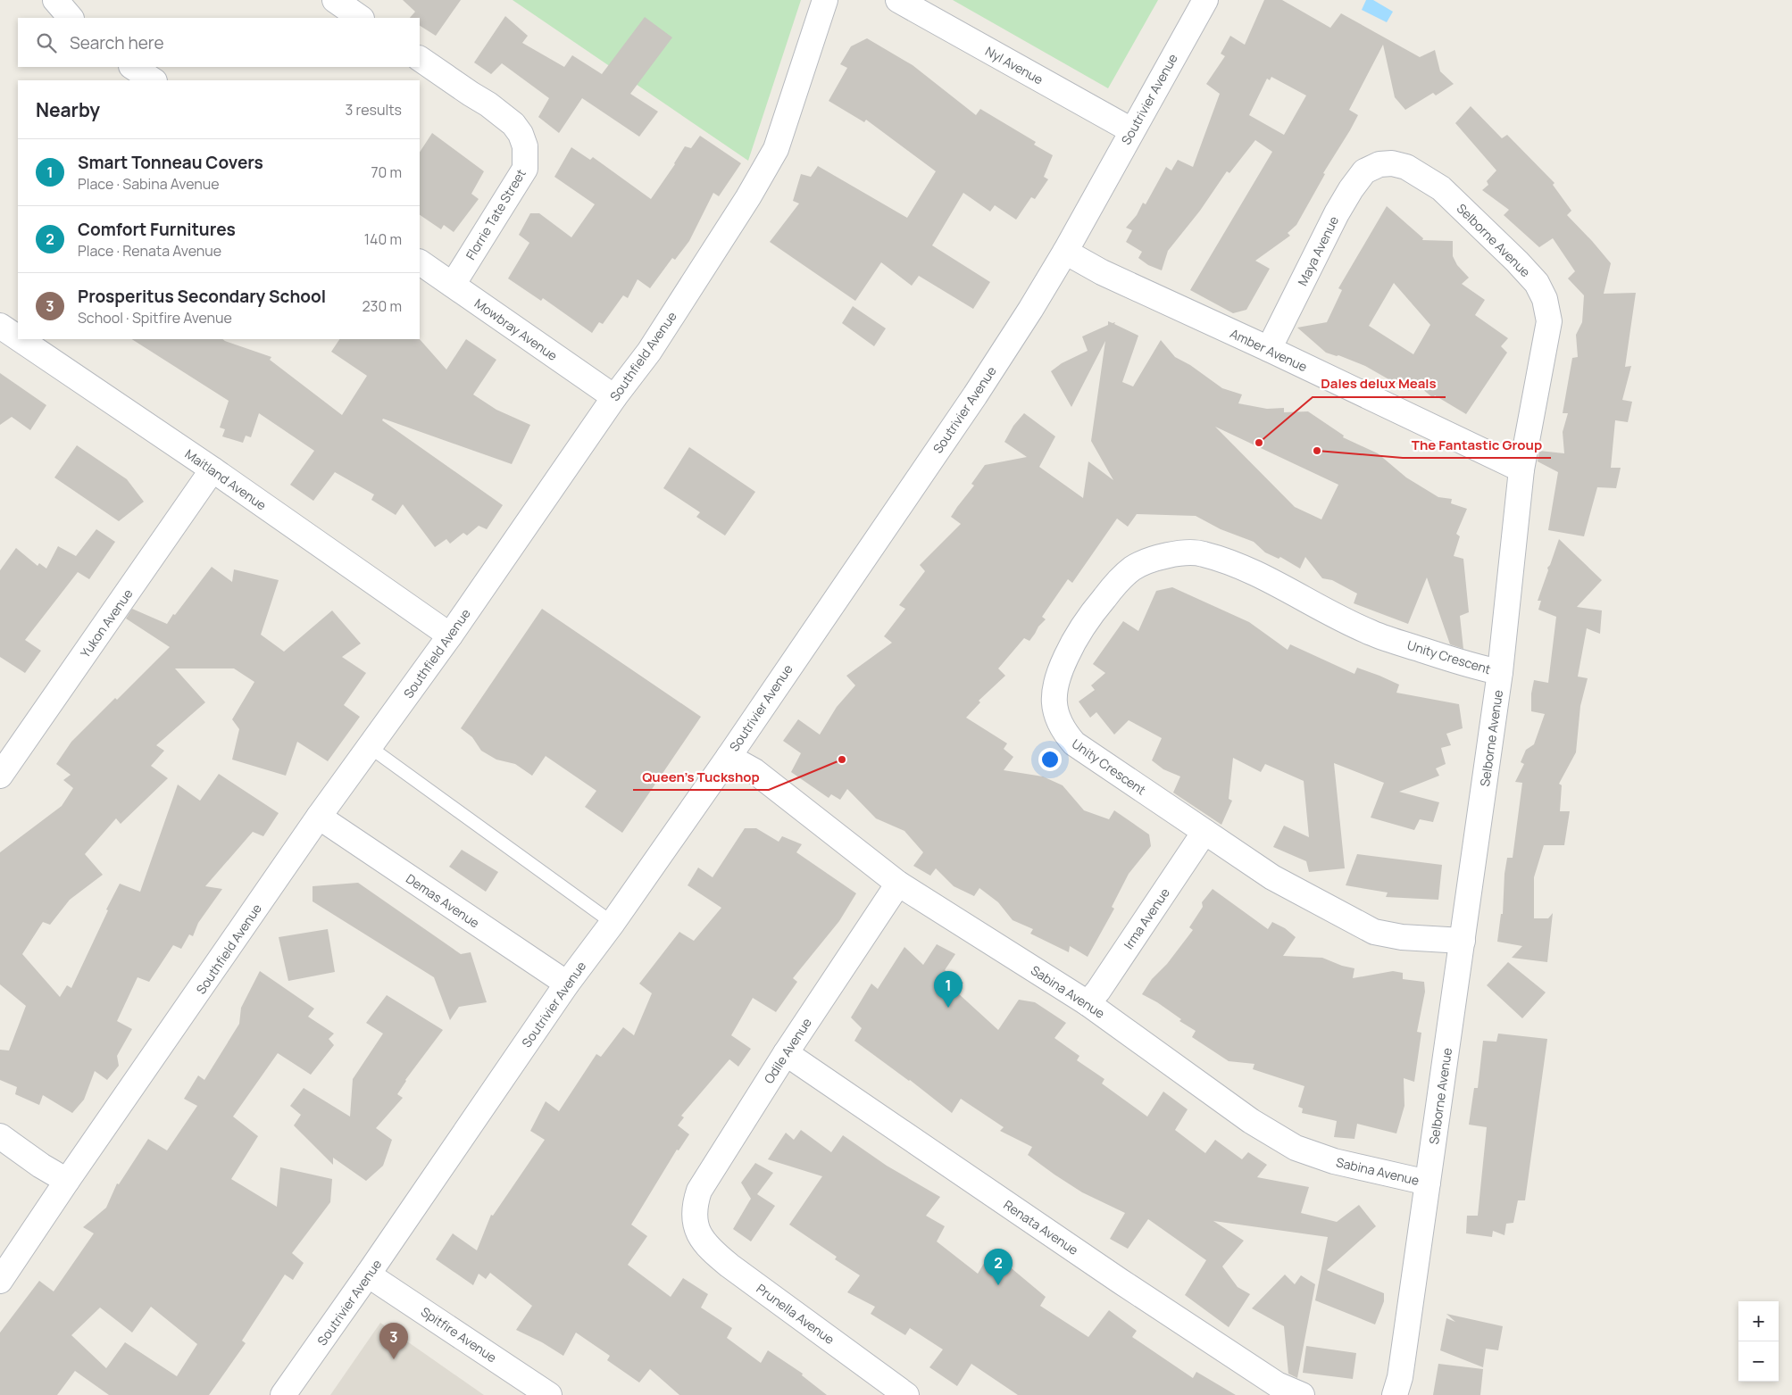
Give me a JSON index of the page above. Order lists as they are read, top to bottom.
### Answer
{
  "streets": {
    "street": [
      "Nyl Avenue",
      "Soutrivier Avenue",
      "Florrie Tate Street",
      "Selborne Avenue",
      "Maya Avenue",
      "Mowbray Avenue",
      "Amber Avenue",
      "Southfield Avenue",
      "Maitland Avenue",
      "Yukon Avenue",
      "Unity Crescent",
      "Demas Avenue",
      "Irma Avenue",
      "Sabina Avenue",
      "Odile Avenue",
      "Renata Avenue",
      "Prunella Avenue",
      "Spitfire Avenue"
    ]
  },
  "crossings": [
    ["Nyl Avenue", "Soutrivier Avenue"],
    ["Soutrivier Avenue", "Amber Avenue"],
    ["Soutrivier Avenue", "Demas Avenue"],
    ["Soutrivier Avenue", "Sabina Avenue"],
    ["Soutrivier Avenue", "Spitfire Avenue"],
    ["Florrie Tate Street", "Mowbray Avenue"],
    ["Selborne Avenue", "Maya Avenue"],
    ["Selborne Avenue", "Amber Avenue"],
    ["Selborne Avenue", "Unity Crescent"],
    ["Selborne Avenue", "Sabina Avenue"],
    ["Maya Avenue", "Amber Avenue"],
    ["Mowbray Avenue", "Southfield Avenue"],
    ["Southfield Avenue", "Maitland Avenue"],
    ["Southfield Avenue", "Demas Avenue"],
    ["Maitland Avenue", "Yukon Avenue"],
    ["Unity Crescent", "Irma Avenue"],
    ["Irma Avenue", "Sabina Avenue"],
    ["Sabina Avenue", "Odile Avenue"],
    ["Odile Avenue", "Renata Avenue"],
    ["Odile Avenue", "Prunella Avenue"]
  ],
  "places": ["Dales delux Meals", "The Fantastic Group", "Queen's Tuckshop"],
  "page": {
    "search": "Search here",
    "heading": ["Nearby", "3 results"],
    "list": [
      {
        "mark": "1",
        "name": "Smart Tonneau Covers",
        "note": "Place · Sabina Avenue",
        "value": "70 m"
      },
      {
        "mark": "2",
        "name": "Comfort Furnitures",
        "note": "Place · Renata Avenue",
        "value": "140 m"
      },
      {
        "mark": "3",
        "name": "Prosperitus Secondary School",
        "note": "School · Spitfire Avenue",
        "value": "230 m"
      }
    ],
    "pins": ["1", "2", "3"],
    "map_buttons": ["+", "−"]
  }
}
